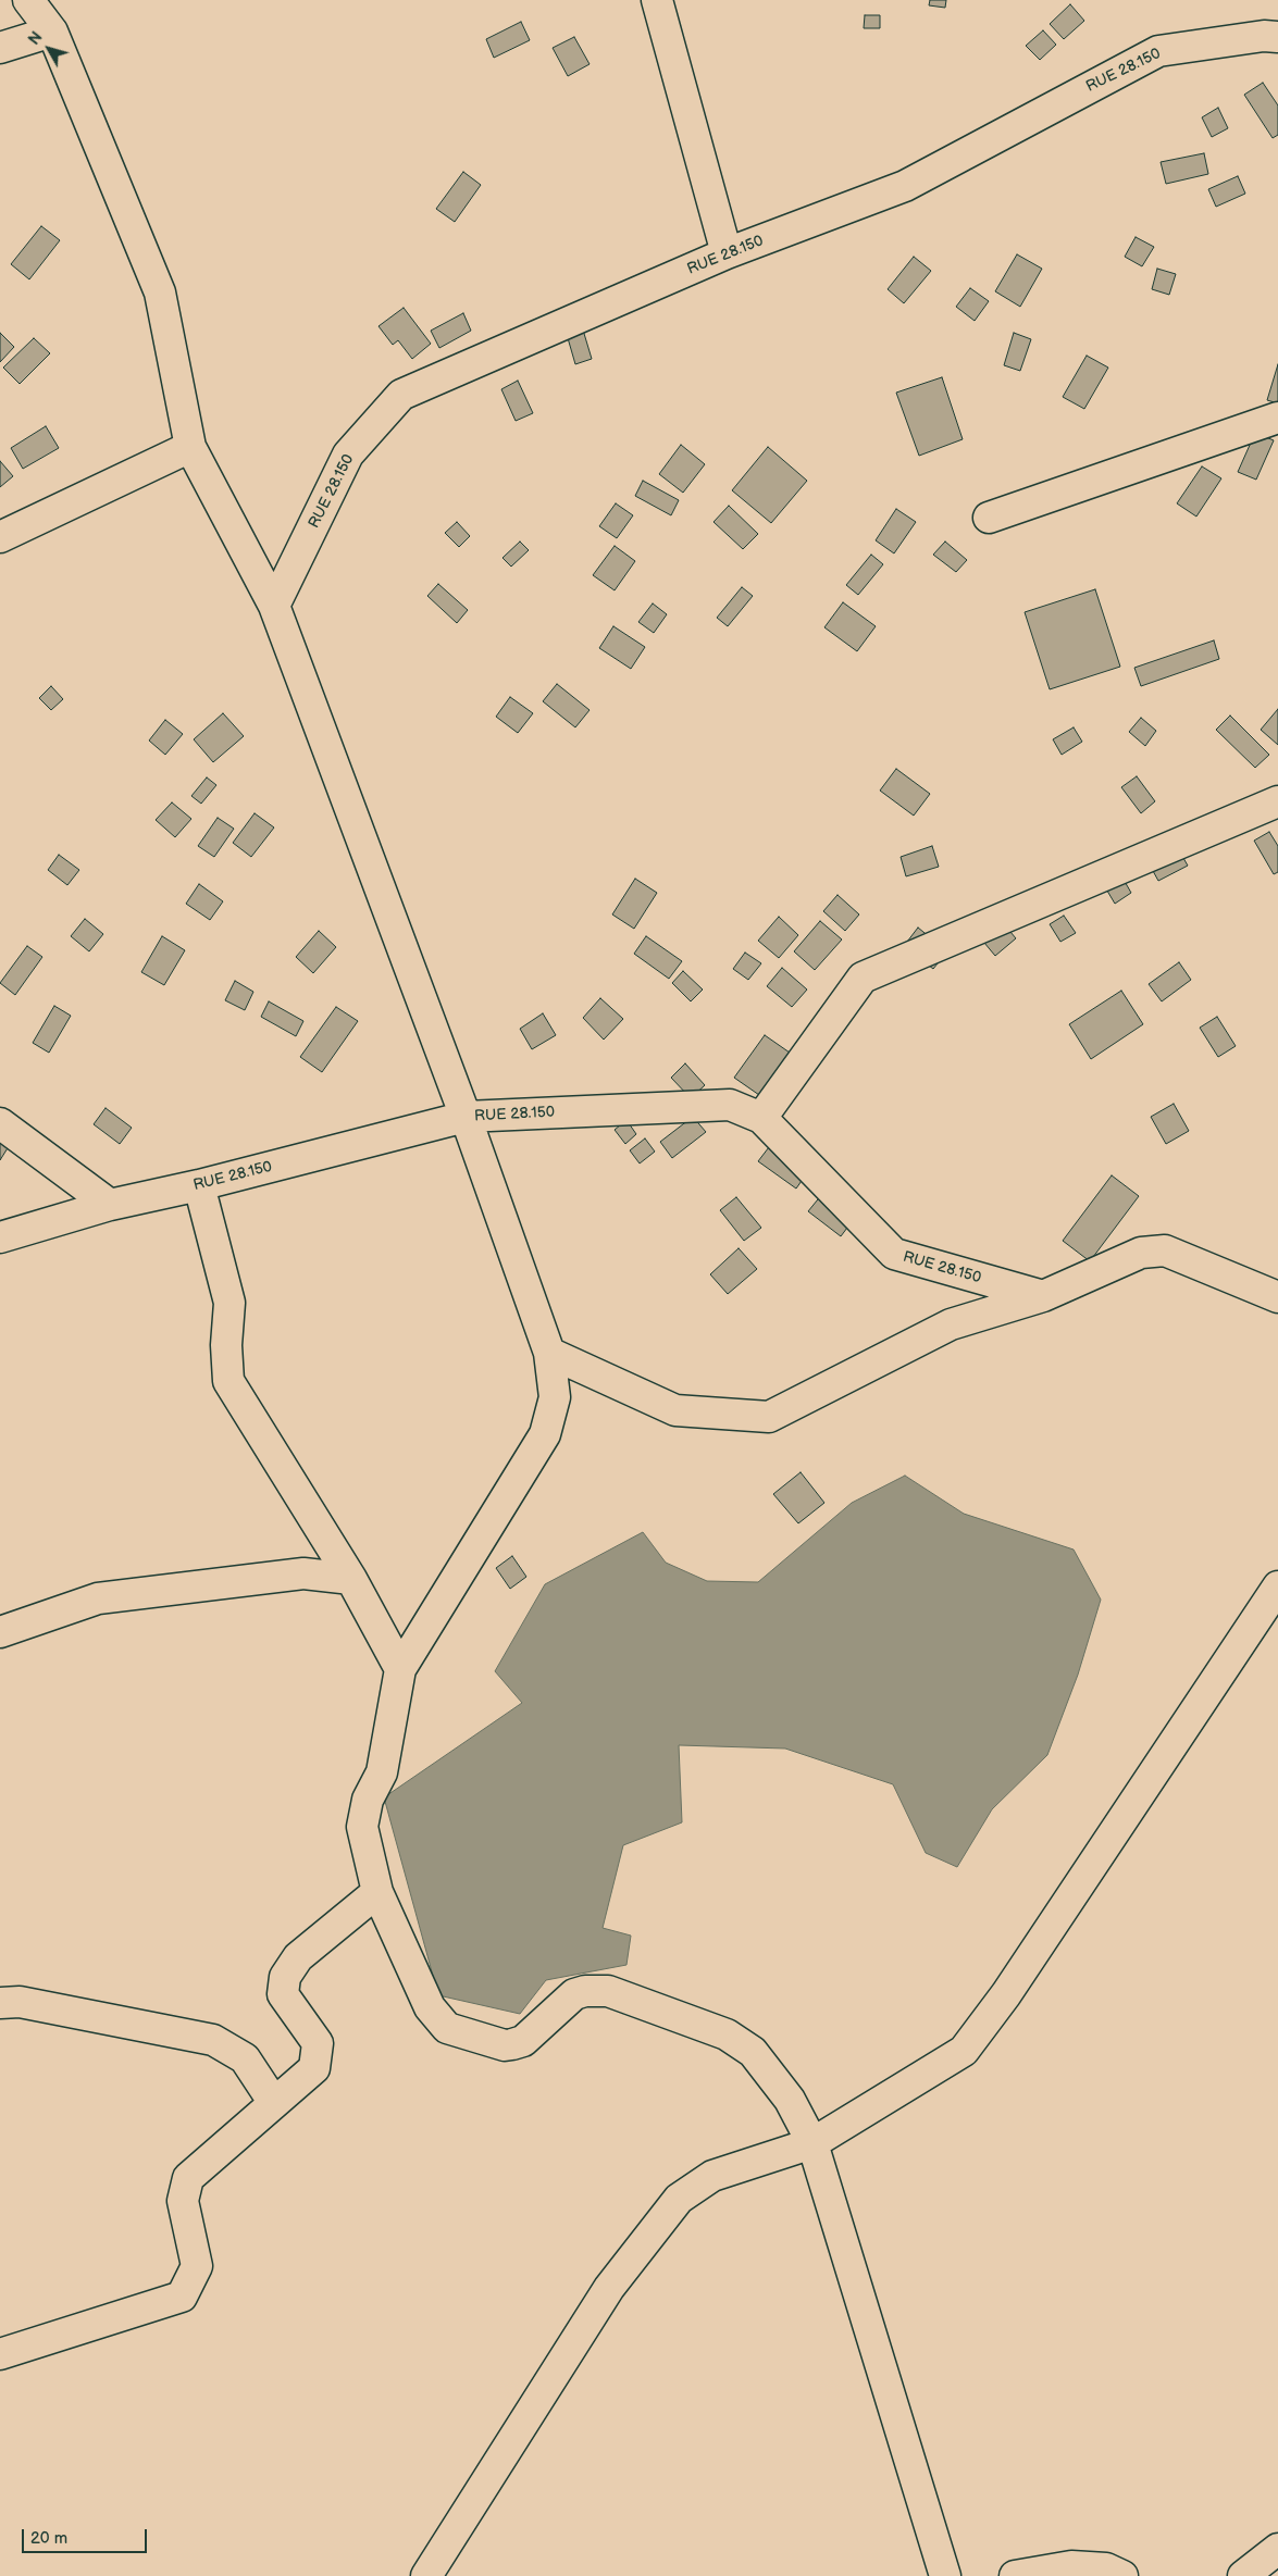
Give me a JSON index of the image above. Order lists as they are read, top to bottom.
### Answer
{
  "streets": {
    "street": ["RUE 28.150"]
  },
  "scale_bar": "20 m",
  "north": "top left"
}
